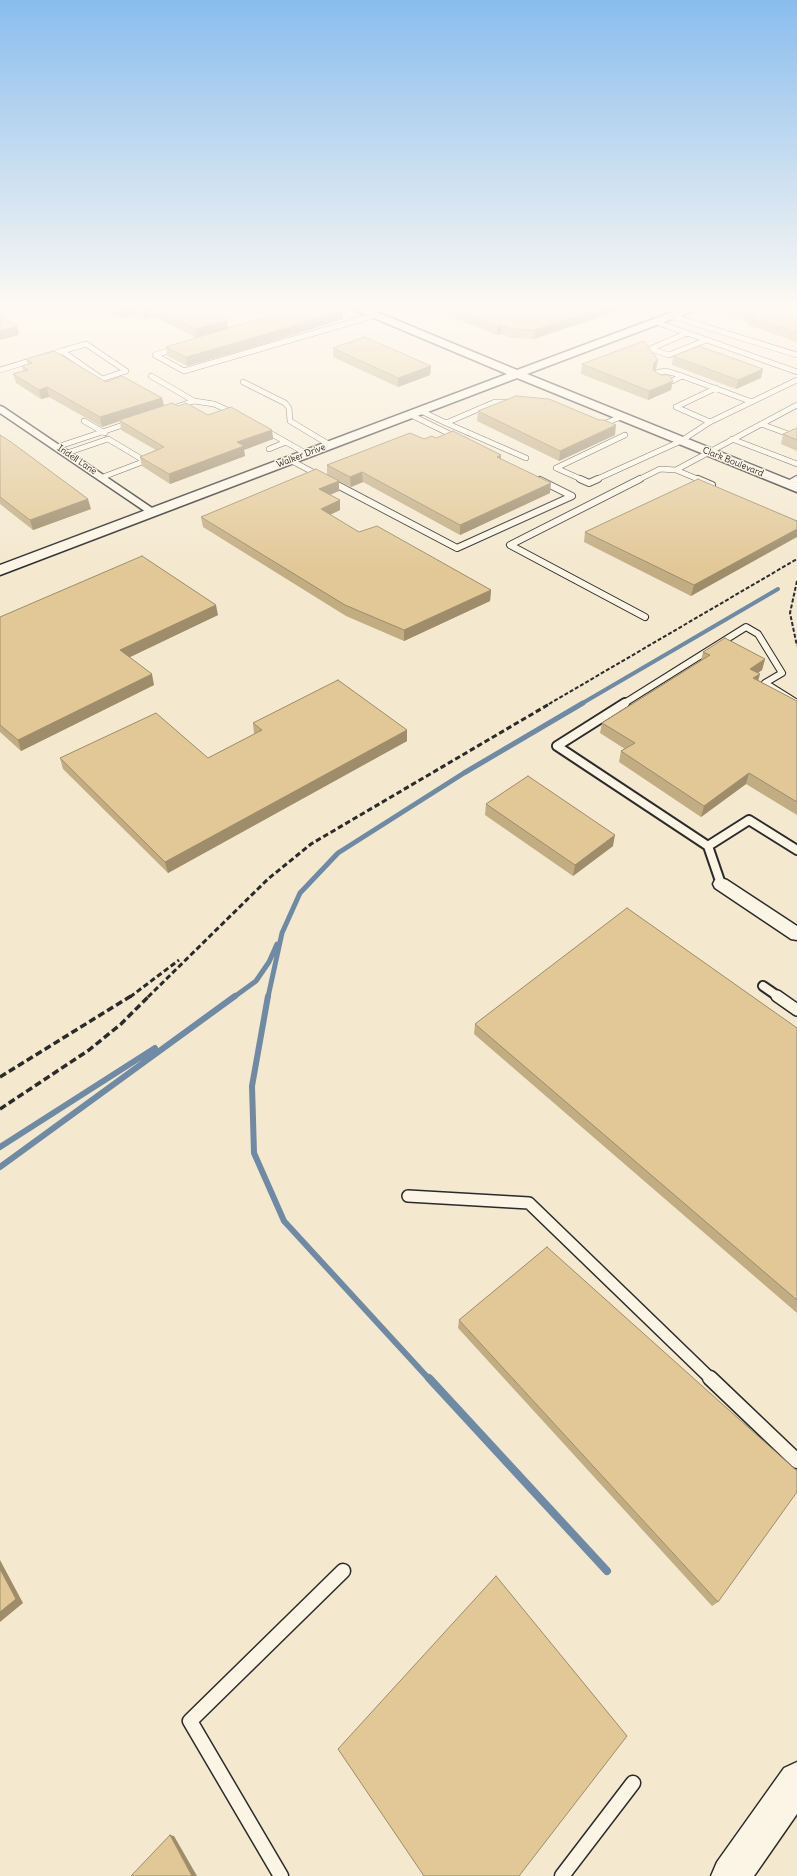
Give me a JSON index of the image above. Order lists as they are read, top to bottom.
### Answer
{
  "streets": {
    "street": ["Walker Drive", "Indell Lane", "Clark Boulevard"]
  },
  "crossings": [
    ["Walker Drive", "Indell Lane"]
  ]
}
